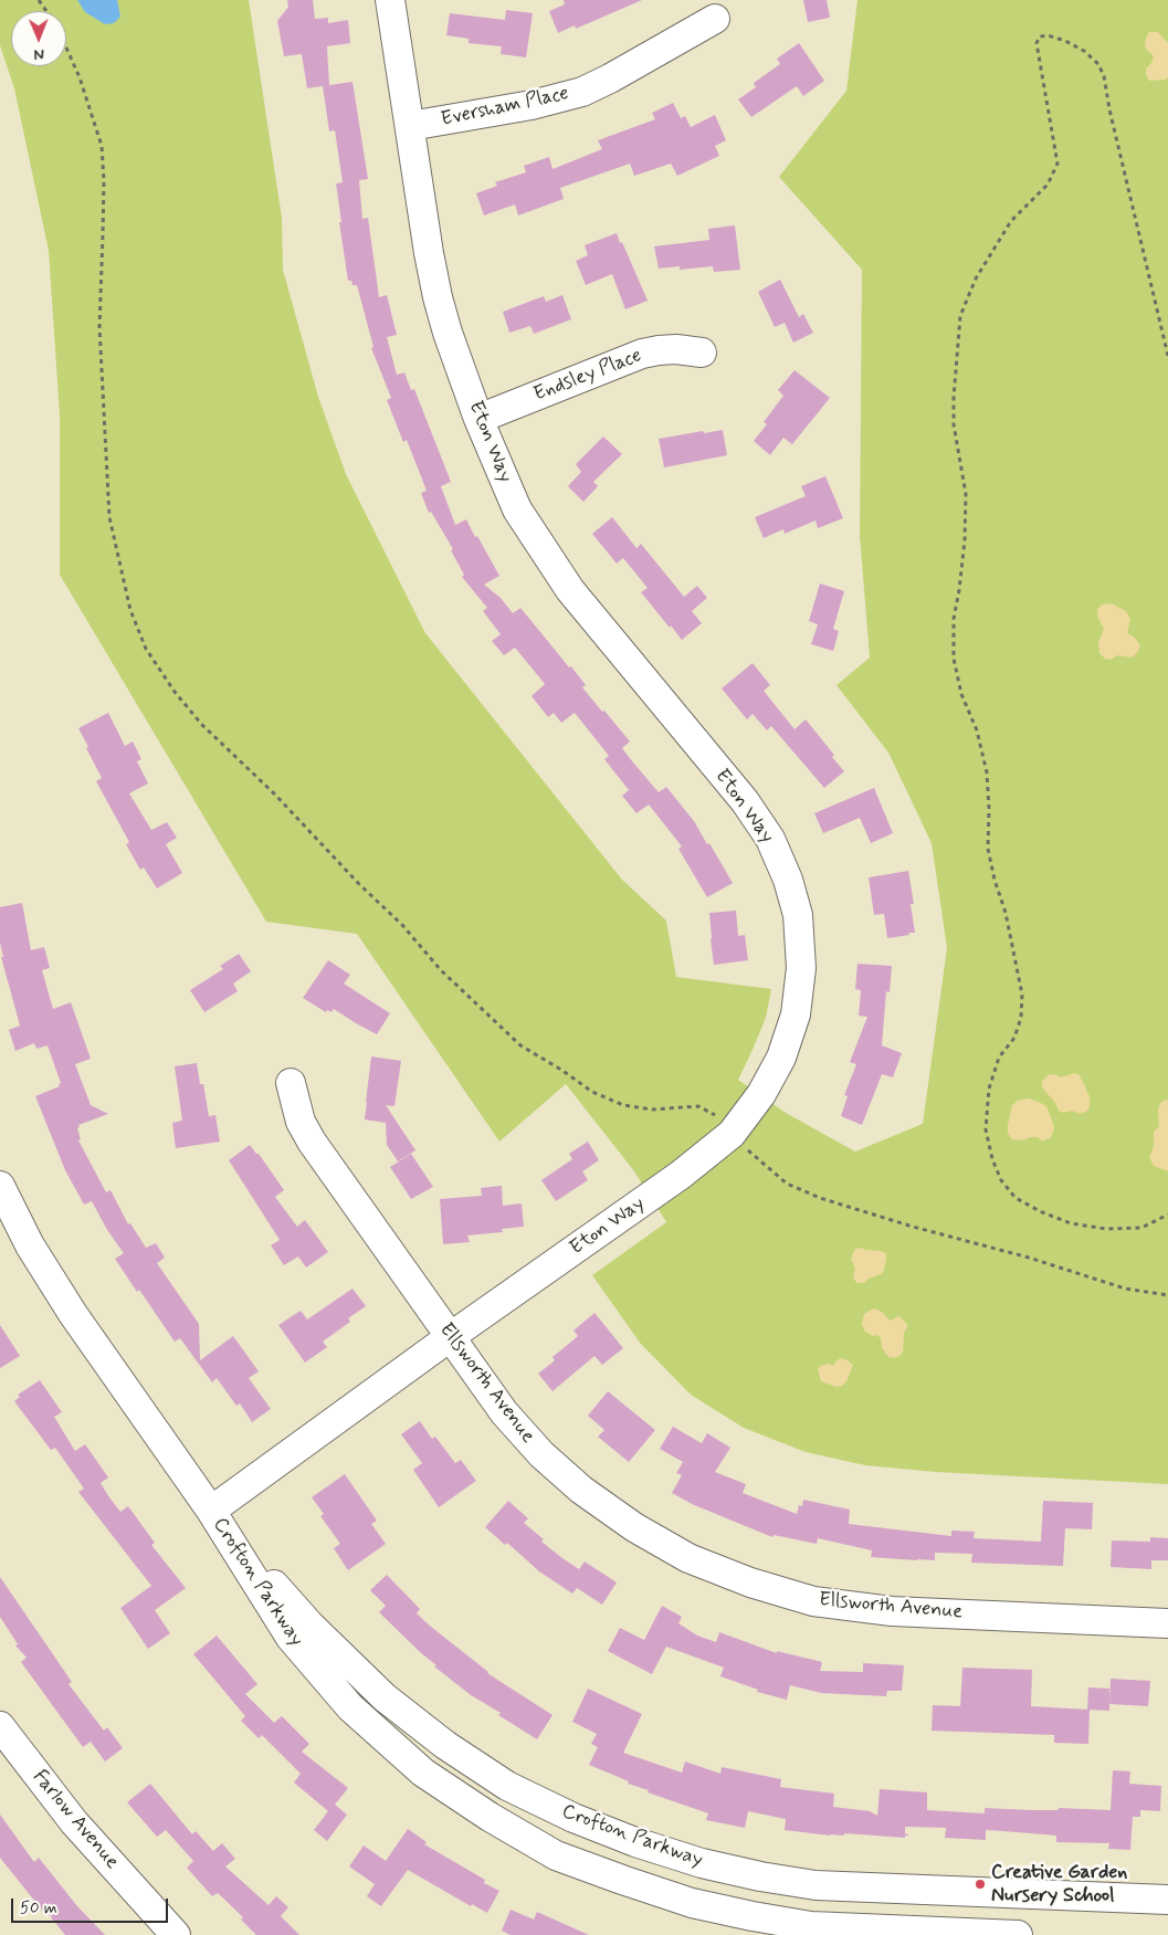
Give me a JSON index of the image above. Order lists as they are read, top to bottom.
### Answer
{
  "streets": {
    "street": [
      "Eversham Place",
      "Endsley Place",
      "Eton Way",
      "Ellsworth Avenue",
      "Crofton Parkway",
      "Farlow Avenue"
    ]
  },
  "crossings": [
    ["Eversham Place", "Eton Way"],
    ["Endsley Place", "Eton Way"],
    ["Eton Way", "Ellsworth Avenue"],
    ["Eton Way", "Crofton Parkway"]
  ],
  "places": ["Creative Garden Nursery School"],
  "scale_bar": "50 m",
  "north": "bottom"
}
